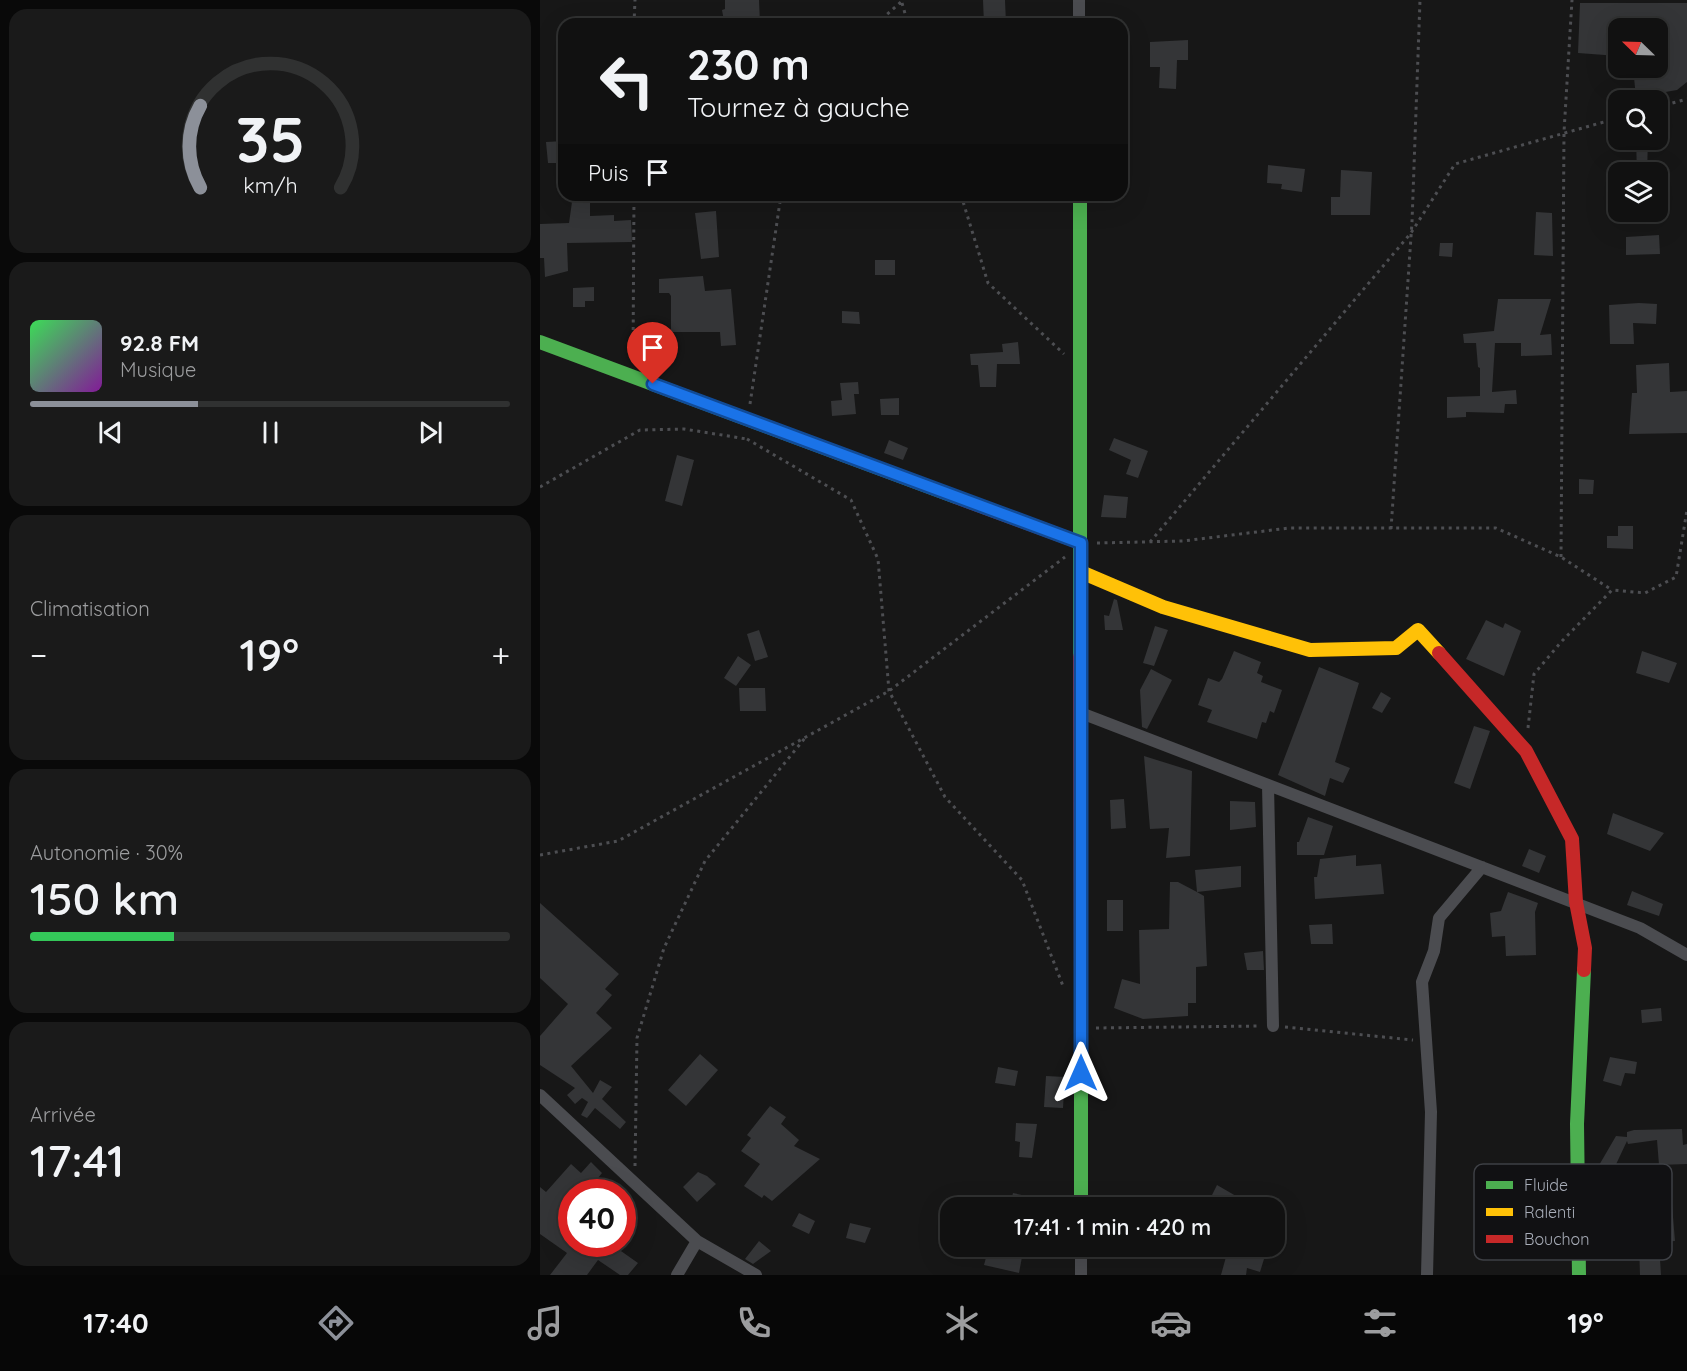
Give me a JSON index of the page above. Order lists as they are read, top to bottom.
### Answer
{
  "legend": ["Fluide", "Ralenti", "Bouchon"],
  "north": "top left",
  "page": {
    "turn": ["230 m", "Tournez à gauche"],
    "then": "Puis",
    "song": ["92.8 FM", "Musique"],
    "tile": [
      "Climatisation",
      ["Autonomie · 30%", "150 km"],
      ["Arrivée", "17:41"]
    ],
    "heat": ["−", "19°", "+"],
    "limit": "40",
    "trip": "17:41 · 1 min · 420 m",
    "tabs": ["17:40", "19°"],
    "gauge": ["35", "km/h"]
  }
}
